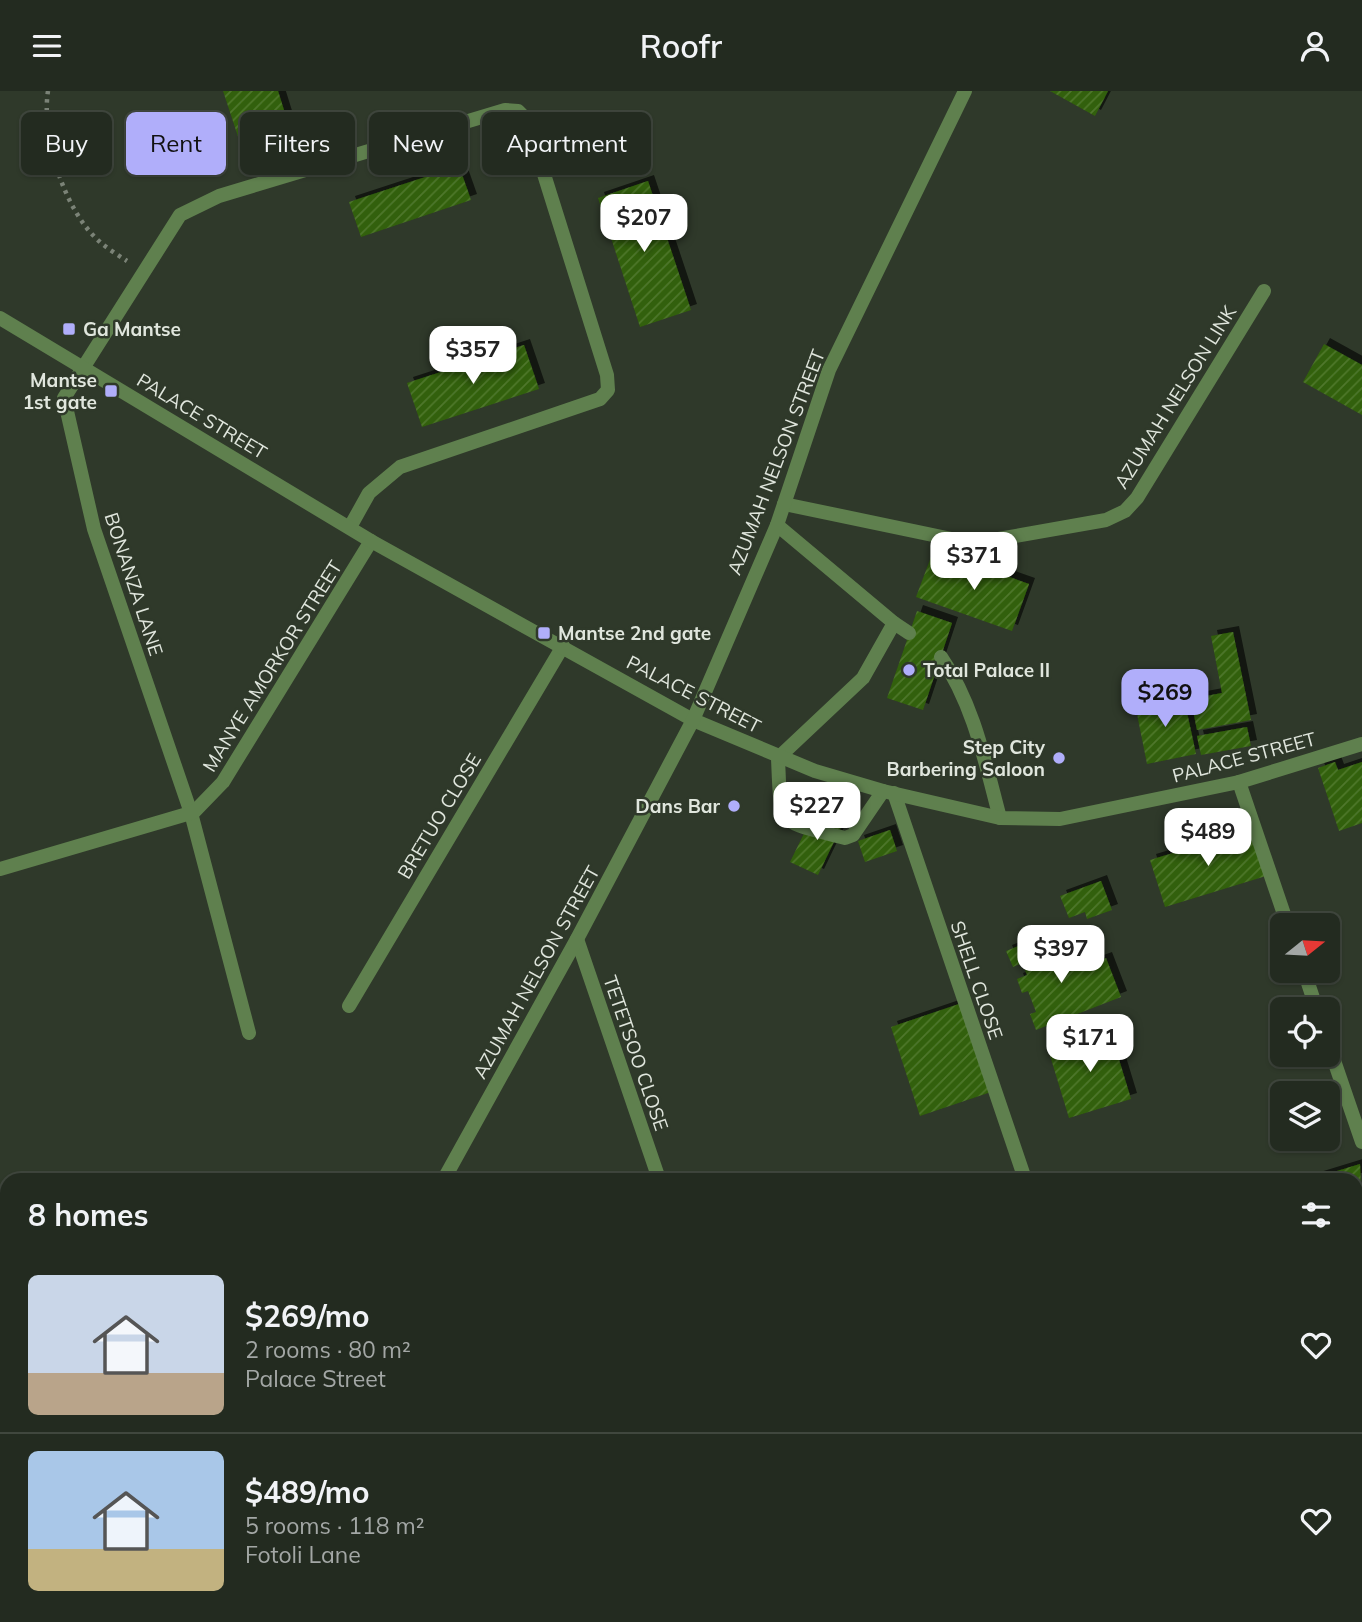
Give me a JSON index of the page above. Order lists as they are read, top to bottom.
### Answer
{
  "streets": {
    "street": [
      "AZUMAH NELSON LINK",
      "PALACE STREET",
      "AZUMAH NELSON STREET",
      "BONANZA LANE",
      "MANYE AMORKOR STREET",
      "BRETUO CLOSE",
      "SHELL CLOSE",
      "TETETSOO CLOSE"
    ]
  },
  "crossings": [
    ["AZUMAH NELSON LINK", "AZUMAH NELSON STREET"],
    ["PALACE STREET", "AZUMAH NELSON STREET"],
    ["PALACE STREET", "BONANZA LANE"],
    ["PALACE STREET", "MANYE AMORKOR STREET"],
    ["PALACE STREET", "BRETUO CLOSE"],
    ["PALACE STREET", "SHELL CLOSE"],
    ["AZUMAH NELSON STREET", "TETETSOO CLOSE"],
    ["BONANZA LANE", "MANYE AMORKOR STREET"]
  ],
  "places": {
    "transit": ["Ga Mantse", "Mantse 1st gate", "Mantse 2nd gate"],
    "other": ["Total Palace II", "Step City Barbering Saloon", "Dans Bar"]
  },
  "north": "right",
  "page": {
    "header": "Roofr",
    "chip": [
      "Buy",
      "Rent",
      "Filters",
      "New",
      "Apartment"
    ],
    "price": [
      "$207",
      "$357",
      "$371",
      "$269",
      "$227",
      "$489",
      "$397",
      "$171"
    ],
    "heading": "8 homes",
    "list": [
      {
        "name": "$269/mo",
        "note": "2 rooms · 80 m² · Palace Street"
      },
      {
        "name": "$489/mo",
        "note": "5 rooms · 118 m² · Fotoli Lane"
      }
    ]
  }
}
